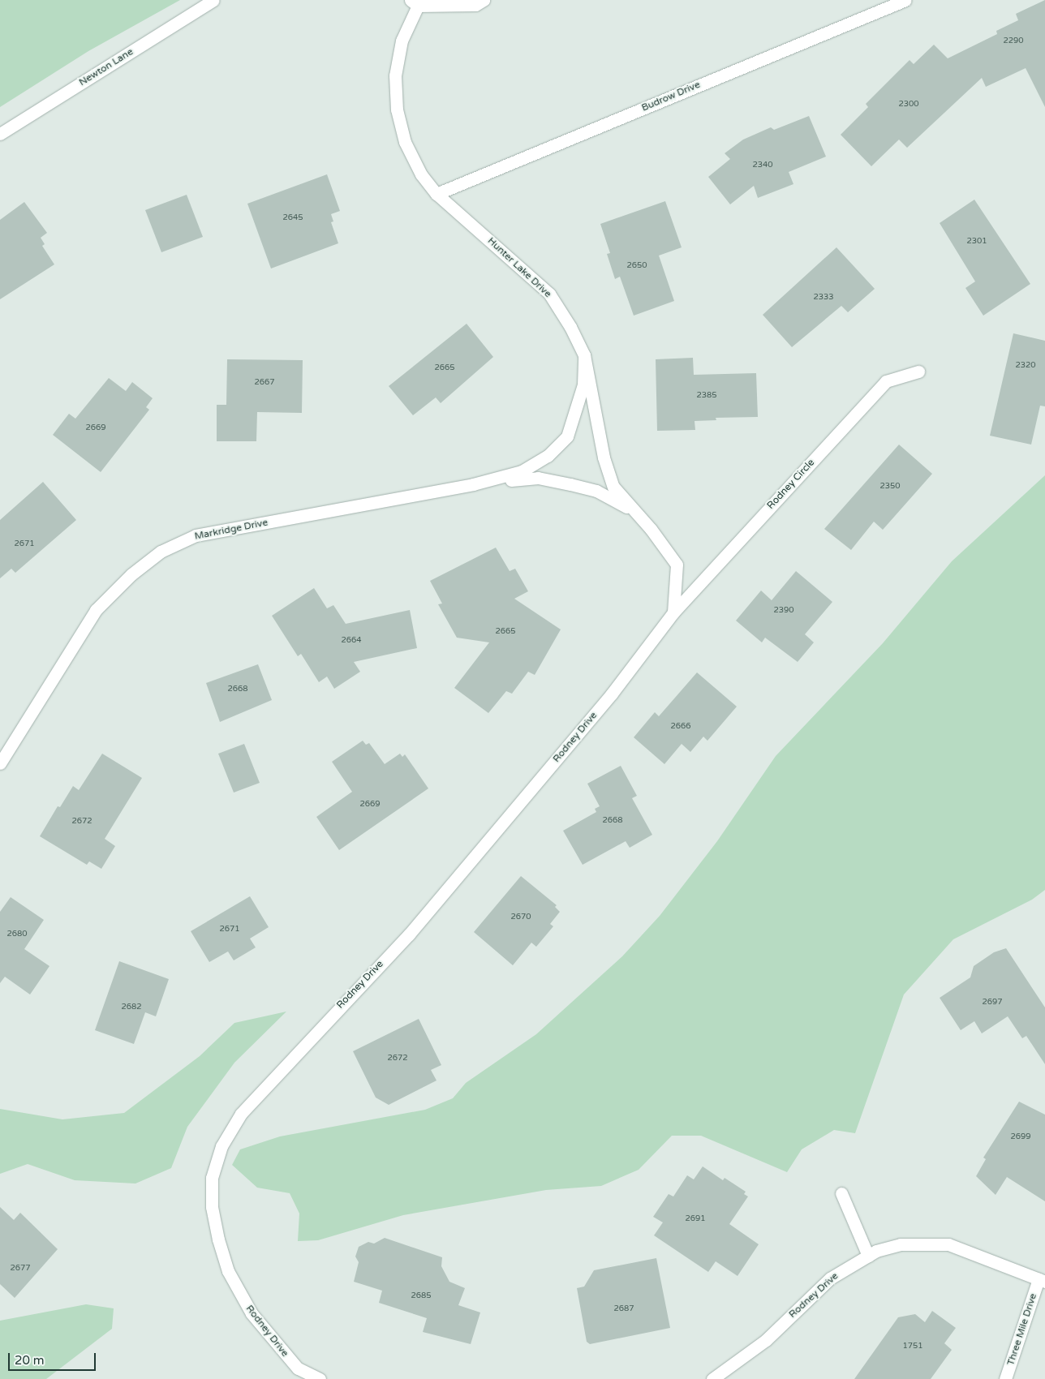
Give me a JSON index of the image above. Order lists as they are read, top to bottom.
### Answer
{
  "streets": {
    "street": [
      "Newton Lane",
      "Budrow Drive",
      "Hunter Lake Drive",
      "Rodney Circle",
      "Markridge Drive",
      "Rodney Drive",
      "Three Mile Drive"
    ]
  },
  "crossings": [
    ["Budrow Drive", "Hunter Lake Drive"],
    ["Hunter Lake Drive", "Rodney Circle"],
    ["Hunter Lake Drive", "Markridge Drive"],
    ["Hunter Lake Drive", "Rodney Drive"],
    ["Rodney Circle", "Rodney Drive"],
    ["Rodney Drive", "Three Mile Drive"]
  ],
  "house_numbers": [
    "2290",
    "2300",
    "2340",
    "2645",
    "2301",
    "2650",
    "2333",
    "2320",
    "2665",
    "2667",
    "2385",
    "2669",
    "2350",
    "2671",
    "2390",
    "2665",
    "2664",
    "2668",
    "2666",
    "2669",
    "2668",
    "2672",
    "2670",
    "2671",
    "2680",
    "2697",
    "2682",
    "2672",
    "2699",
    "2691",
    "2677",
    "2685",
    "2687",
    "1751"
  ],
  "scale_bar": "20 m"
}
